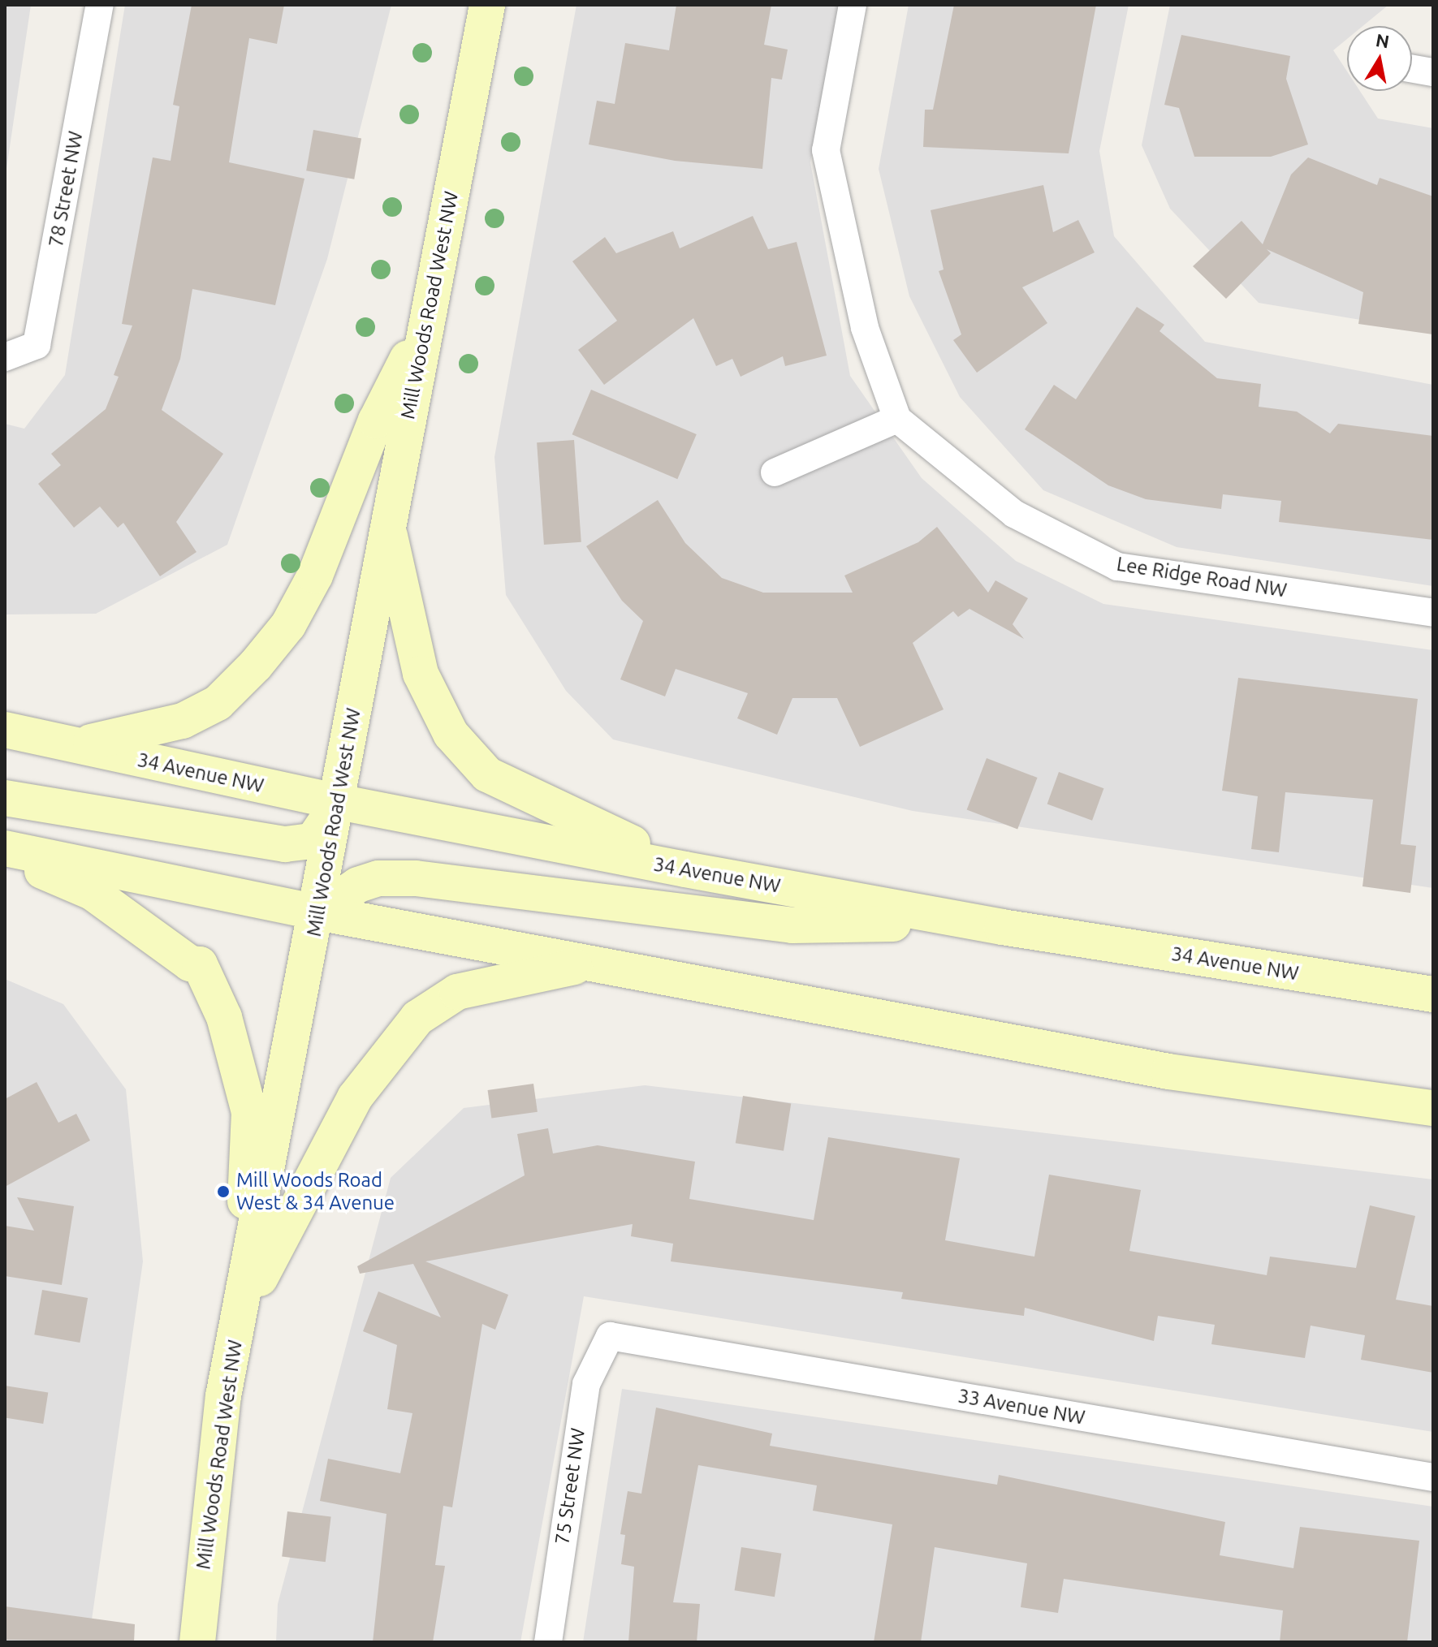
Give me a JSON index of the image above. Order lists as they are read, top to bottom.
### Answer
{
  "streets": {
    "main road": ["Mill Woods Road West NW", "34 Avenue NW"],
    "street": [
      "78 Street NW",
      "Lee Ridge Road NW",
      "33 Avenue NW",
      "75 Street NW"
    ]
  },
  "crossings": [
    ["Mill Woods Road West NW", "34 Avenue NW"],
    ["33 Avenue NW", "75 Street NW"]
  ],
  "places": ["Mill Woods Road West & 34 Avenue"],
  "north": "top"
}
